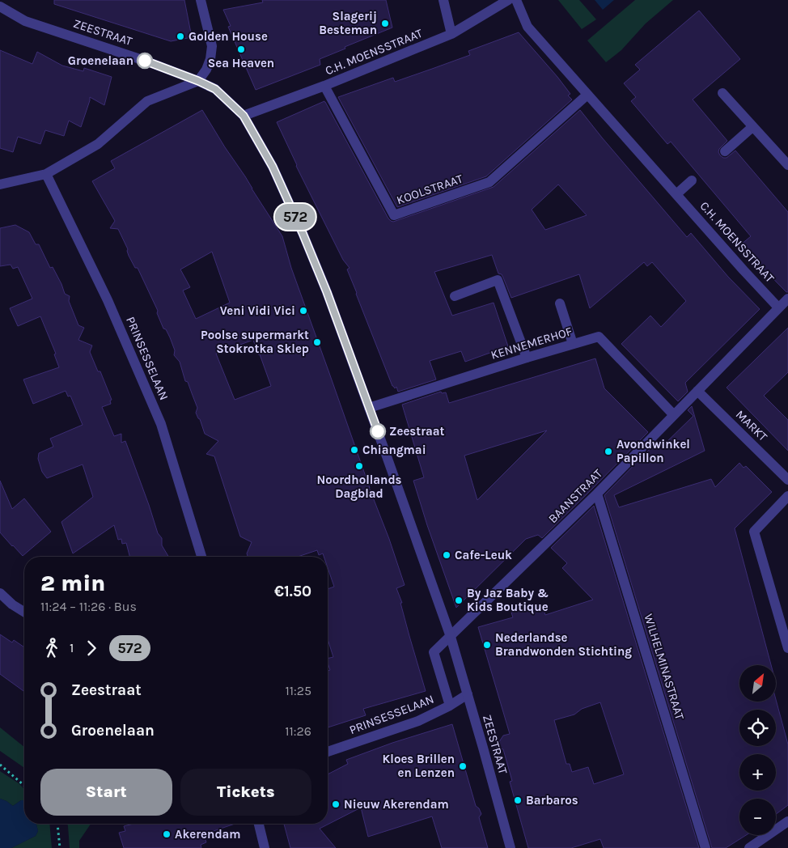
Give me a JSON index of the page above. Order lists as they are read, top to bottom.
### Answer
{
  "streets": {
    "street": [
      "ZEESTRAAT",
      "C.H. MOENSSTRAAT",
      "KOOLSTRAAT",
      "KENNEMERHOF",
      "PRINSESSELAAN",
      "MARKT",
      "BAANSTRAAT",
      "WILHELMINASTRAAT"
    ]
  },
  "crossings": [
    ["ZEESTRAAT", "C.H. MOENSSTRAAT"],
    ["ZEESTRAAT", "KENNEMERHOF"],
    ["ZEESTRAAT", "PRINSESSELAAN"],
    ["ZEESTRAAT", "BAANSTRAAT"],
    ["C.H. MOENSSTRAAT", "KOOLSTRAAT"],
    ["C.H. MOENSSTRAAT", "BAANSTRAAT"],
    ["KENNEMERHOF", "BAANSTRAAT"],
    ["PRINSESSELAAN", "BAANSTRAAT"],
    ["MARKT", "BAANSTRAAT"],
    ["BAANSTRAAT", "WILHELMINASTRAAT"]
  ],
  "places": [
    "Slagerij Besteman",
    "Golden House",
    "Sea Heaven",
    "Groenelaan",
    "Veni Vidi Vici",
    "Poolse supermarkt Stokrotka Sklep",
    "Zeestraat",
    "Chiangmai",
    "Avondwinkel Papillon",
    "Noordhollands Dagblad",
    "Cafe-Leuk",
    "By Jaz Baby & Kids Boutique",
    "Nederlandse Brandwonden Stichting",
    "Kloes Brillen en Lenzen",
    "Barbaros",
    "Nieuw Akerendam",
    "Akerendam"
  ],
  "lines": ["bus line 572"],
  "north": "top right",
  "page": {
    "on_map": "572",
    "heading": ["2 min", "11:24 – 11:26 · Bus", "€1.50"],
    "legs": ["1", "572"],
    "map_buttons": ["+", "−"],
    "list": [
      {
        "name": "Zeestraat",
        "value": "11:25"
      },
      {
        "name": "Groenelaan",
        "value": "11:26"
      }
    ],
    "buttons": ["Start", "Tickets"]
  }
}
